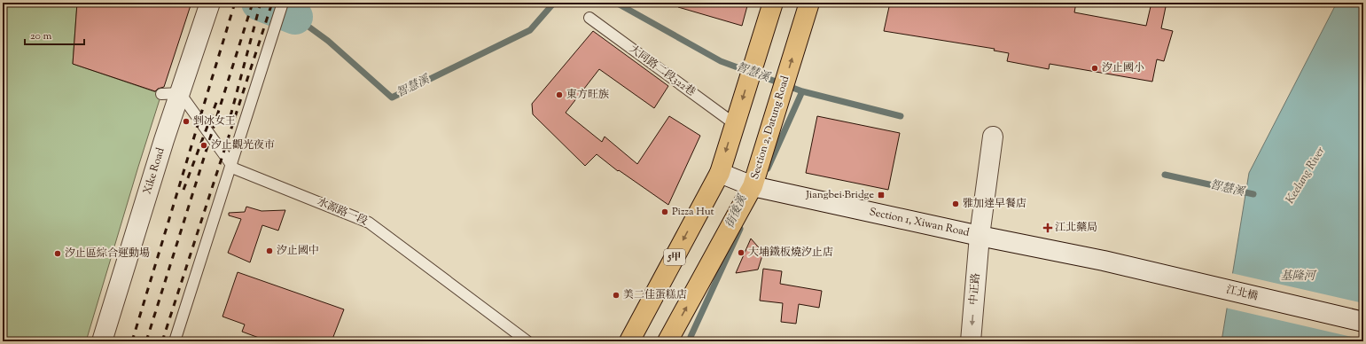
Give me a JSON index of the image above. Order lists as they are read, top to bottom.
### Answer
{
  "streets": {
    "main road": ["Section 2, Datung Road", "5甲"],
    "street": [
      "Xike Road",
      "Section 1, Xiwan Road",
      "中正路",
      "江北橋"
    ],
    "lane": ["大同路二段322巷", "水源路一段"]
  },
  "crossings": [
    ["大同路二段322巷", "5甲"],
    ["Section 2, Datung Road", "Section 1, Xiwan Road"],
    ["Xike Road", "水源路一段"],
    ["Section 1, Xiwan Road", "5甲"],
    ["Section 1, Xiwan Road", "中正路"],
    ["Section 1, Xiwan Road", "江北橋"]
  ],
  "one_way": ["中正路"],
  "water": [
    "智慧溪",
    "Keelung River",
    "街後溪",
    "基隆河"
  ],
  "places": {
    "other": [
      "汐止國小",
      "東方旺族",
      "剉冰女王",
      "汐止觀光夜市",
      "雅加達早餐店",
      "Pizza Hut",
      "汐止國中",
      "大埔鐵板燒汐止店",
      "汐止區綜合運動場",
      "美二佳蛋糕店"
    ],
    "transit": ["Jiangbei Bridge"],
    "health": ["江北藥局"]
  },
  "scale_bar": "20 m"
}
